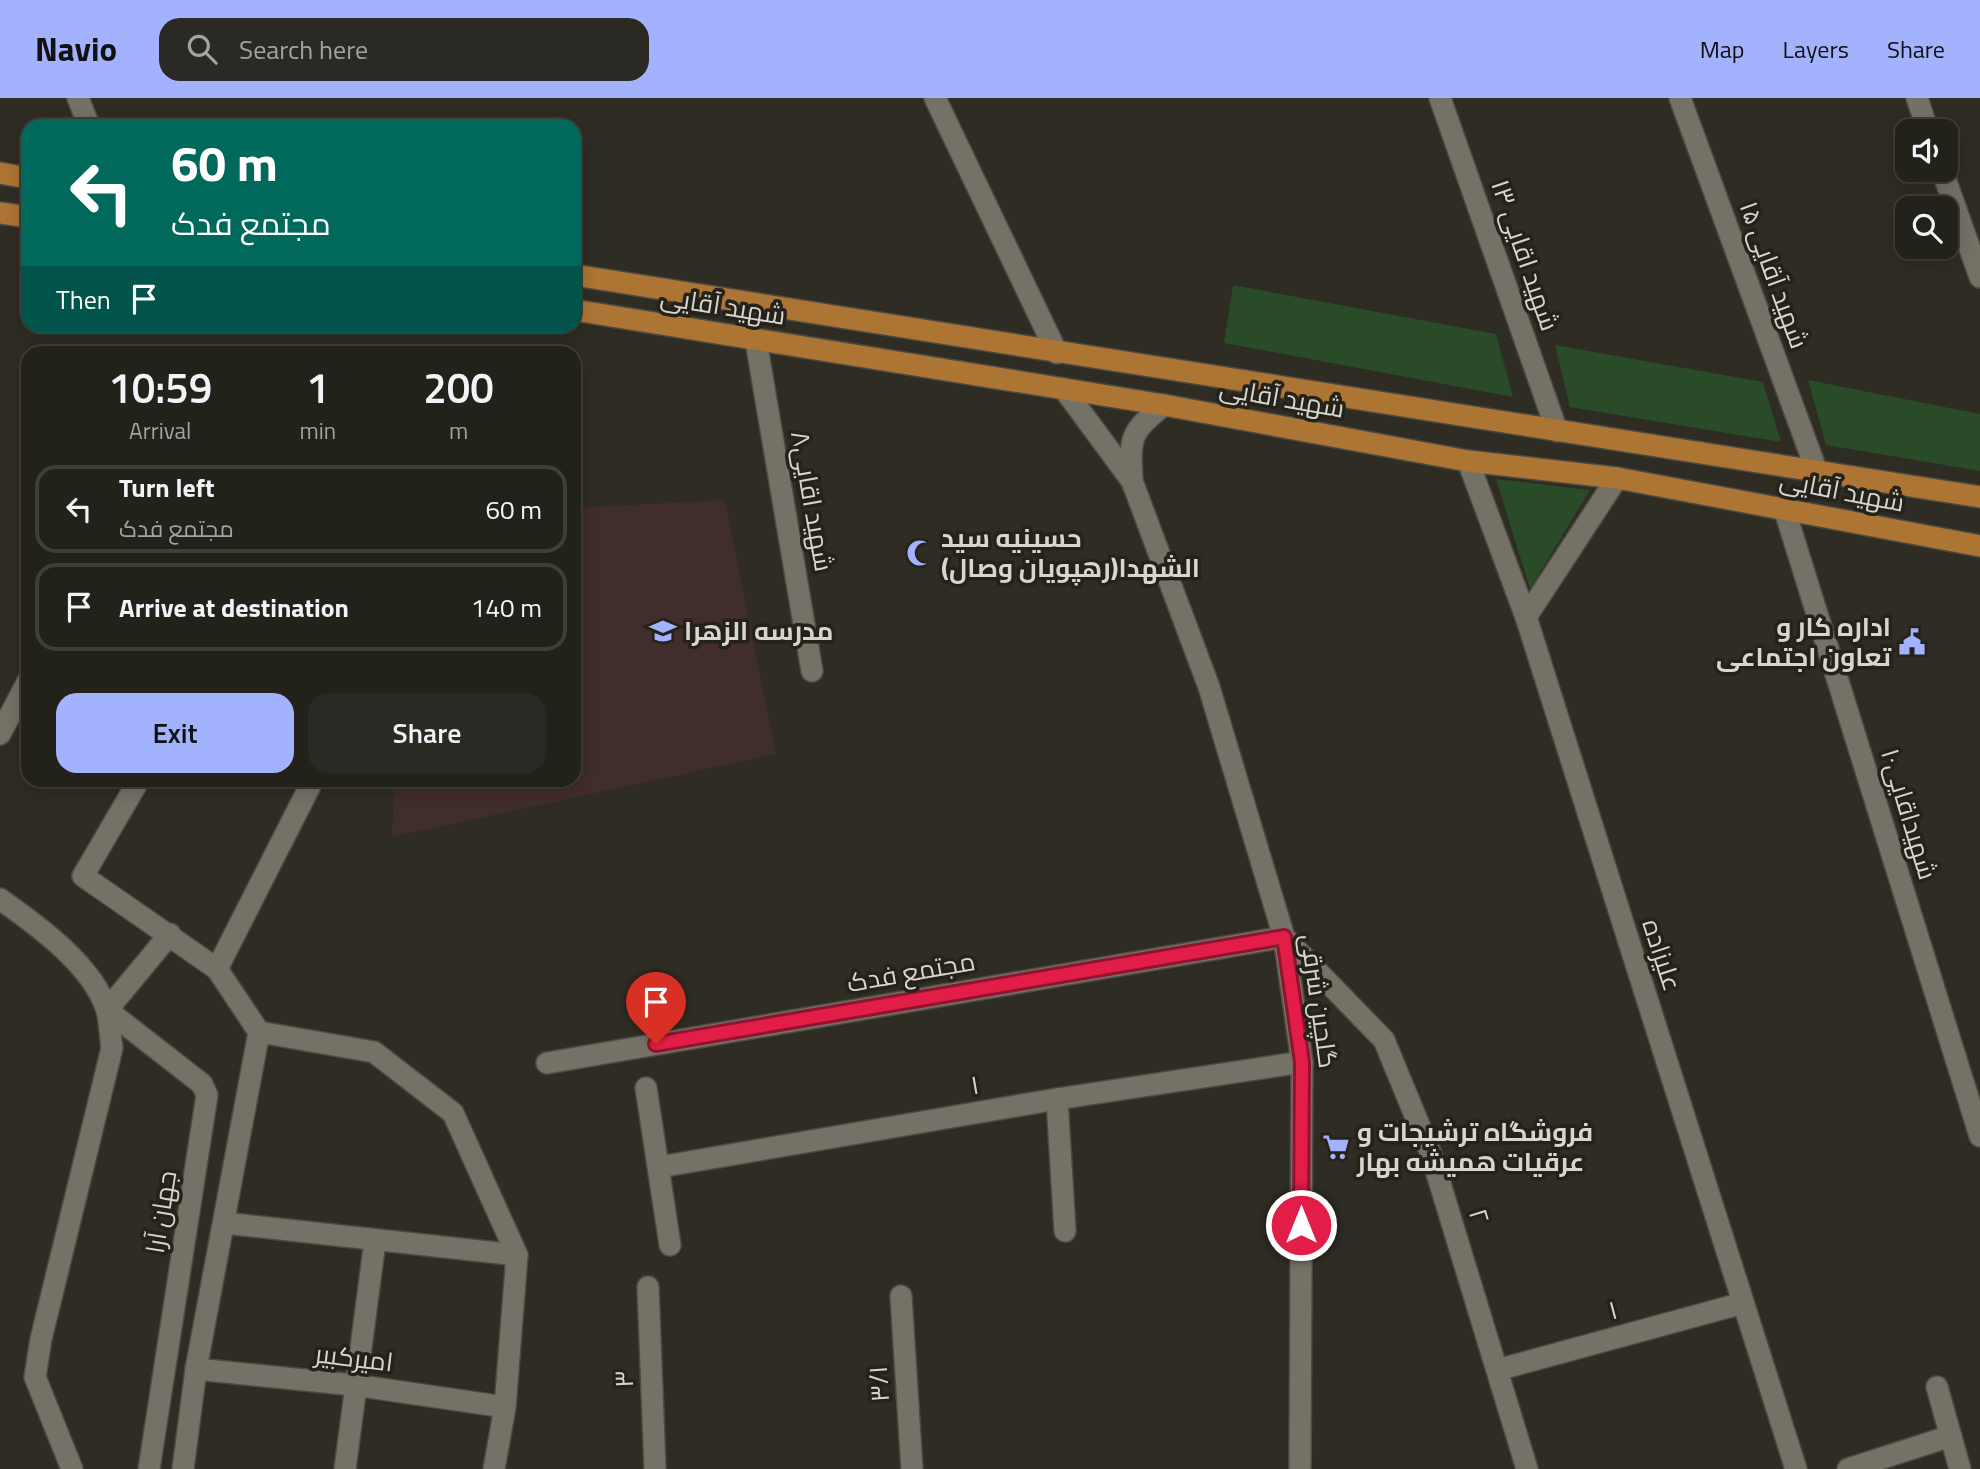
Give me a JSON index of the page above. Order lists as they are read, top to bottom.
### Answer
{
  "streets": {
    "main road": ["شهید آقایی"],
    "street": [
      "شهید اقایی ۱۳",
      "شهید آقایی ۱۵",
      "شهید اقایی۸",
      "شهیداقایی۱۰",
      "علیزاده",
      "مجتمع فدک",
      "گلچین شرقی",
      "۱",
      "جهان آرا",
      "۲",
      "امیرکبیر",
      "۳",
      "۳/۱"
    ]
  },
  "crossings": [
    ["شهید اقایی ۱۳", "شهید آقایی"],
    ["شهید آقایی ۱۵", "شهید آقایی"],
    ["شهید آقایی", "شهید اقایی۸"],
    ["شهید آقایی", "شهیداقایی۱۰"],
    ["شهید آقایی", "علیزاده"],
    ["علیزاده", "۱"],
    ["مجتمع فدک", "گلچین شرقی"],
    ["مجتمع فدک", "۲"],
    ["گلچین شرقی", "۱"],
    ["گلچین شرقی", "۲"],
    ["۱", "۲"]
  ],
  "places": {
    "mosque": ["حسینیه سید الشهدا(رهپویان وصال)"],
    "school or university": ["مدرسه الزهرا"],
    "public building": ["اداره کار و تعاون اجتماعی"],
    "supermarket": ["فروشگاه ترشیجات و عرقیات همیشه بهار"]
  },
  "page": {
    "header": "Navio",
    "search": "Search here",
    "nav": ["Map", "Layers", "Share"],
    "turn": ["60 m", "مجتمع فدک"],
    "then": "Then",
    "eta": [
      "10:59",
      "Arrival",
      "1",
      "min",
      "200",
      "m"
    ],
    "list": [
      {
        "name": "Turn left",
        "note": "مجتمع فدک",
        "value": "60 m"
      },
      {
        "name": "Arrive at destination",
        "value": "140 m"
      }
    ],
    "buttons": ["Exit", "Share"]
  }
}
